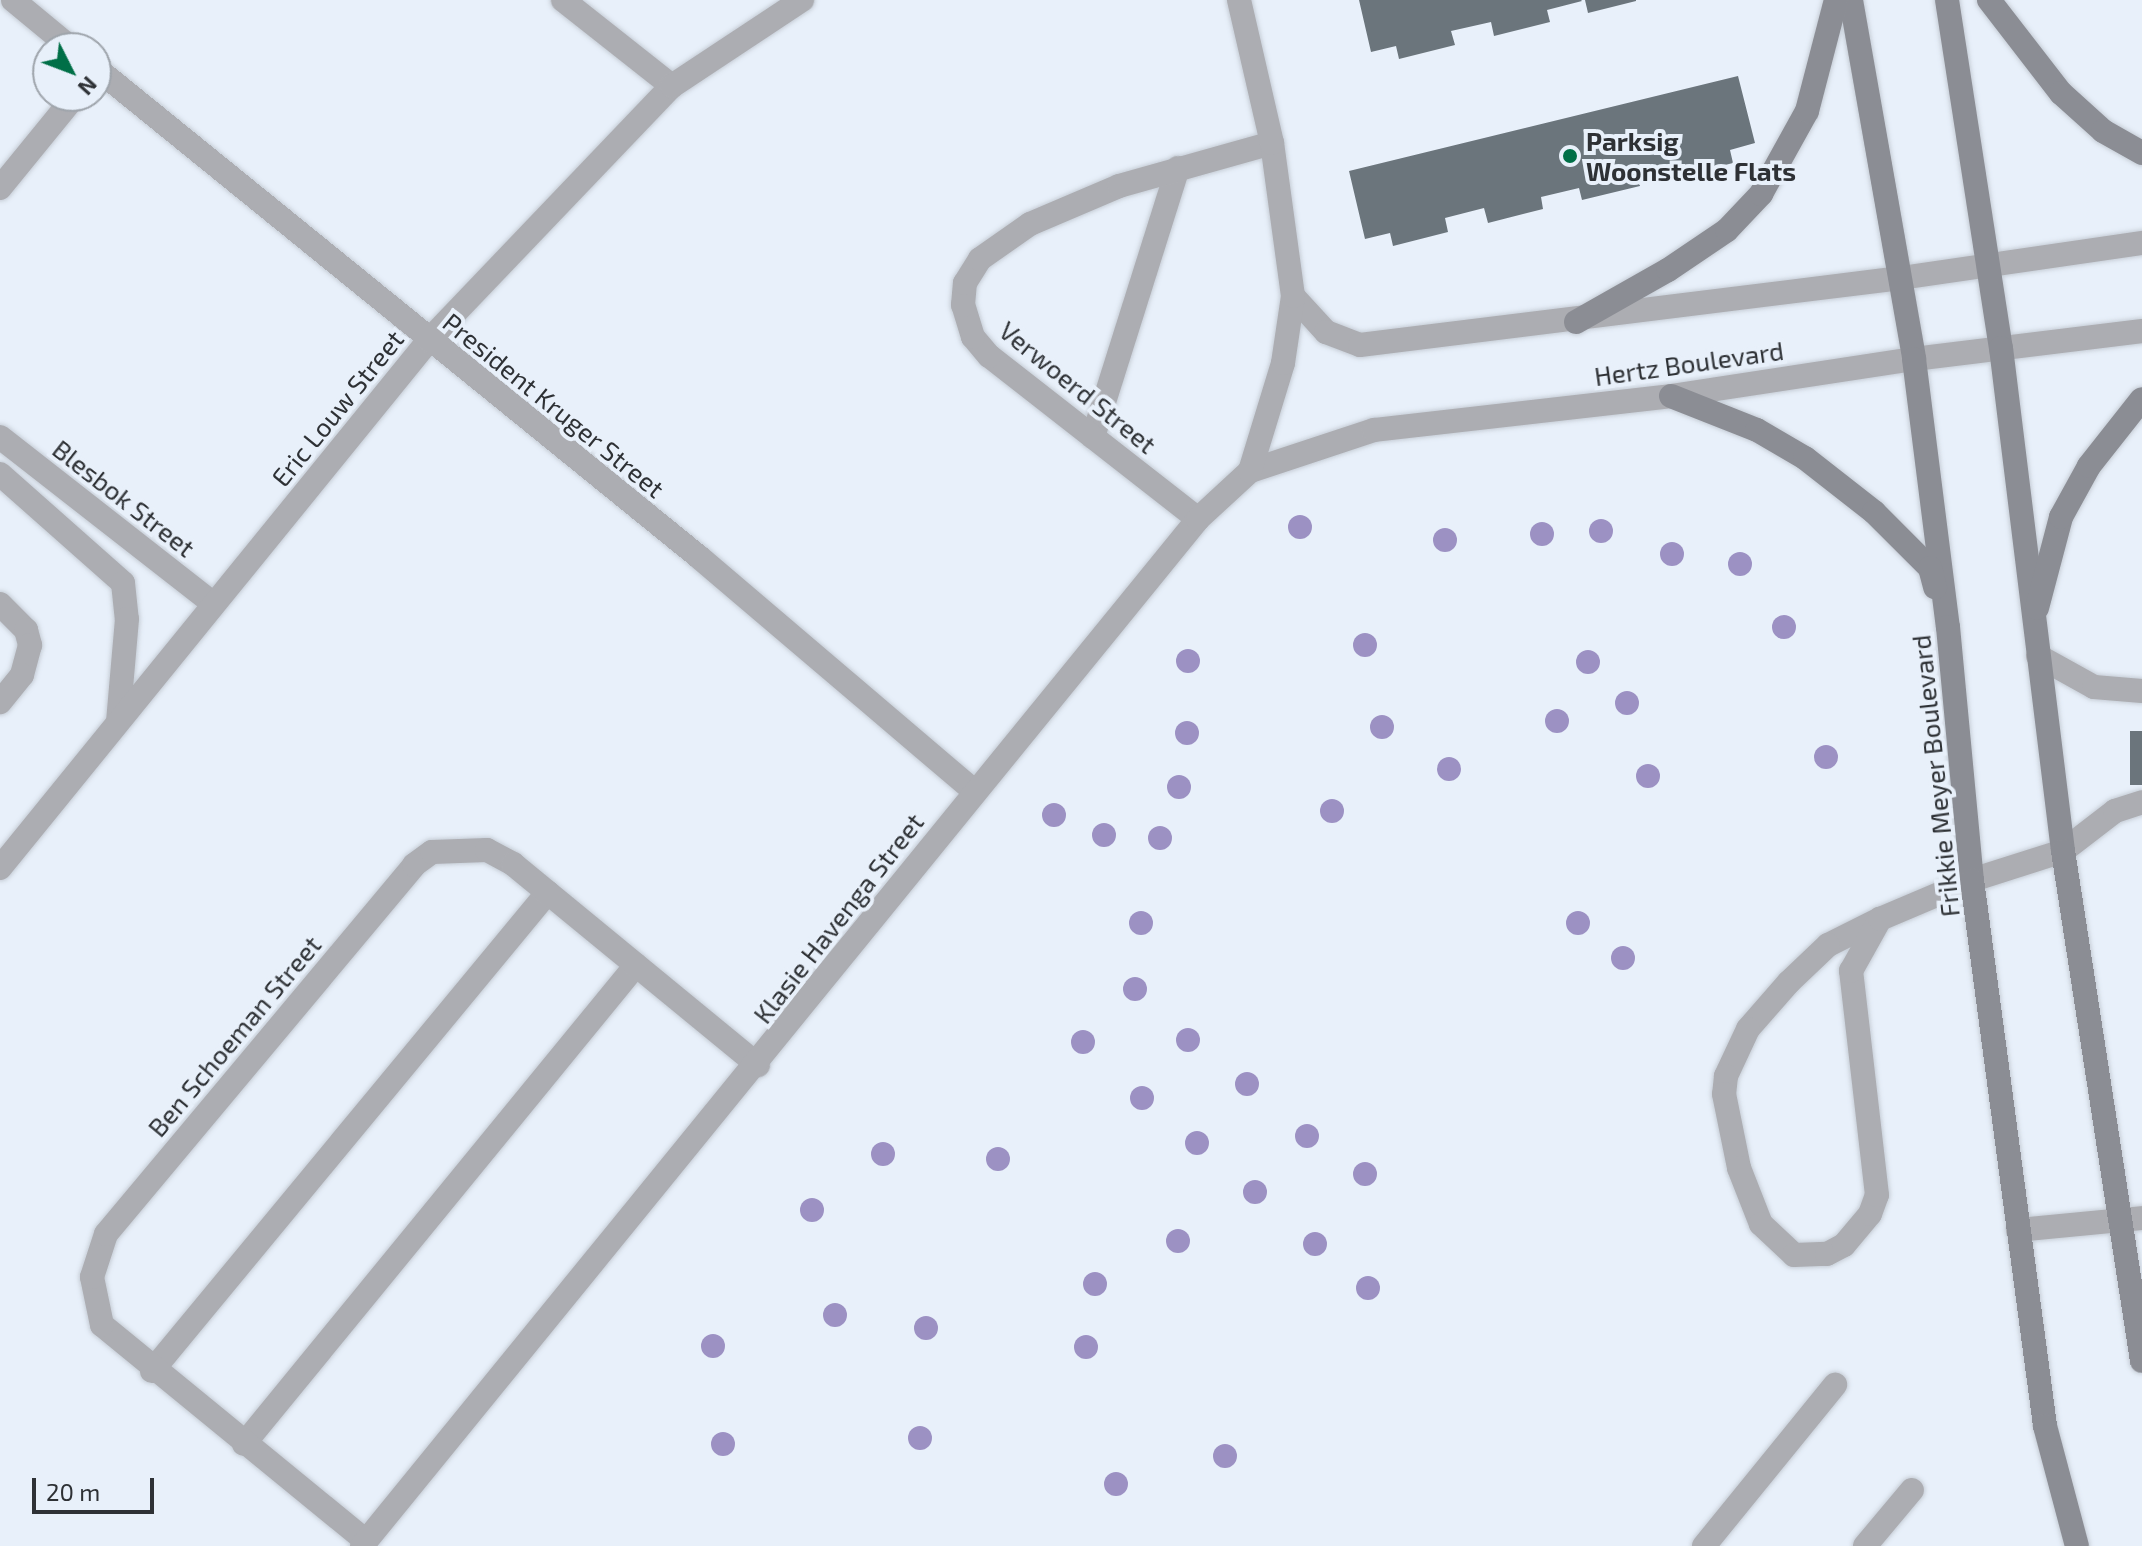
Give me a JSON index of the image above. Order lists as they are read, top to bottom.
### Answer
{
  "streets": {
    "main road": ["Frikkie Meyer Boulevard"],
    "street": [
      "Hertz Boulevard",
      "Verwoerd Street",
      "President Kruger Street",
      "Eric Louw Street",
      "Blesbok Street",
      "Klasie Havenga Street",
      "Ben Schoeman Street"
    ]
  },
  "crossings": [
    ["Hertz Boulevard", "Frikkie Meyer Boulevard"],
    ["Hertz Boulevard", "Klasie Havenga Street"],
    ["Verwoerd Street", "Klasie Havenga Street"],
    ["President Kruger Street", "Eric Louw Street"],
    ["President Kruger Street", "Klasie Havenga Street"],
    ["Eric Louw Street", "Blesbok Street"],
    ["Klasie Havenga Street", "Ben Schoeman Street"]
  ],
  "places": ["Parksig Woonstelle Flats"],
  "scale_bar": "20 m",
  "north": "bottom right"
}
